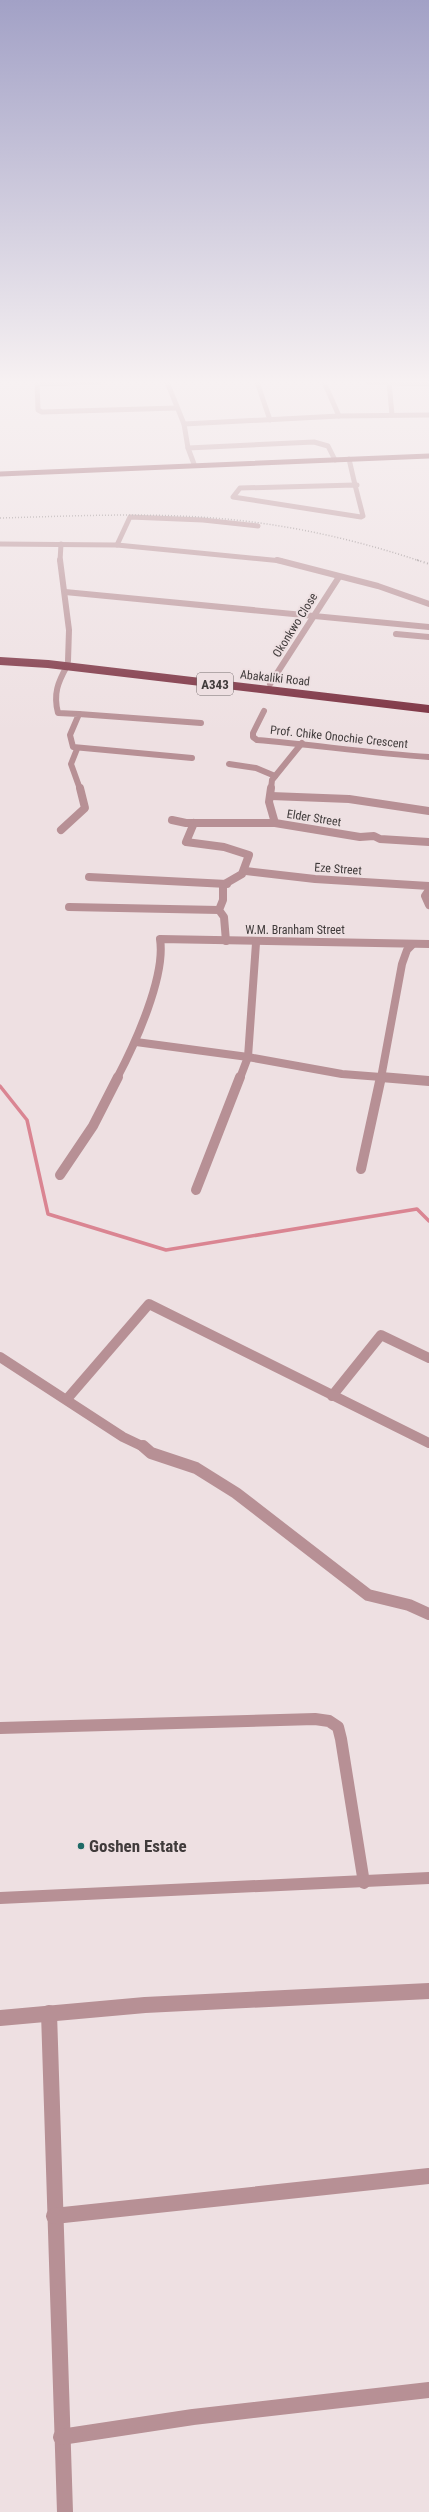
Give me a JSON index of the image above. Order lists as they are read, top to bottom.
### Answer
{
  "streets": {
    "highway": ["Abakaliki Road", "A343"],
    "street": [
      "Okonkwo Close",
      "Prof. Chike Onochie Crescent",
      "Elder Street",
      "Eze Street",
      "W.M. Branham Street"
    ]
  },
  "crossings": [
    ["Okonkwo Close", "Abakaliki Road"]
  ],
  "places": ["Goshen Estate"]
}
